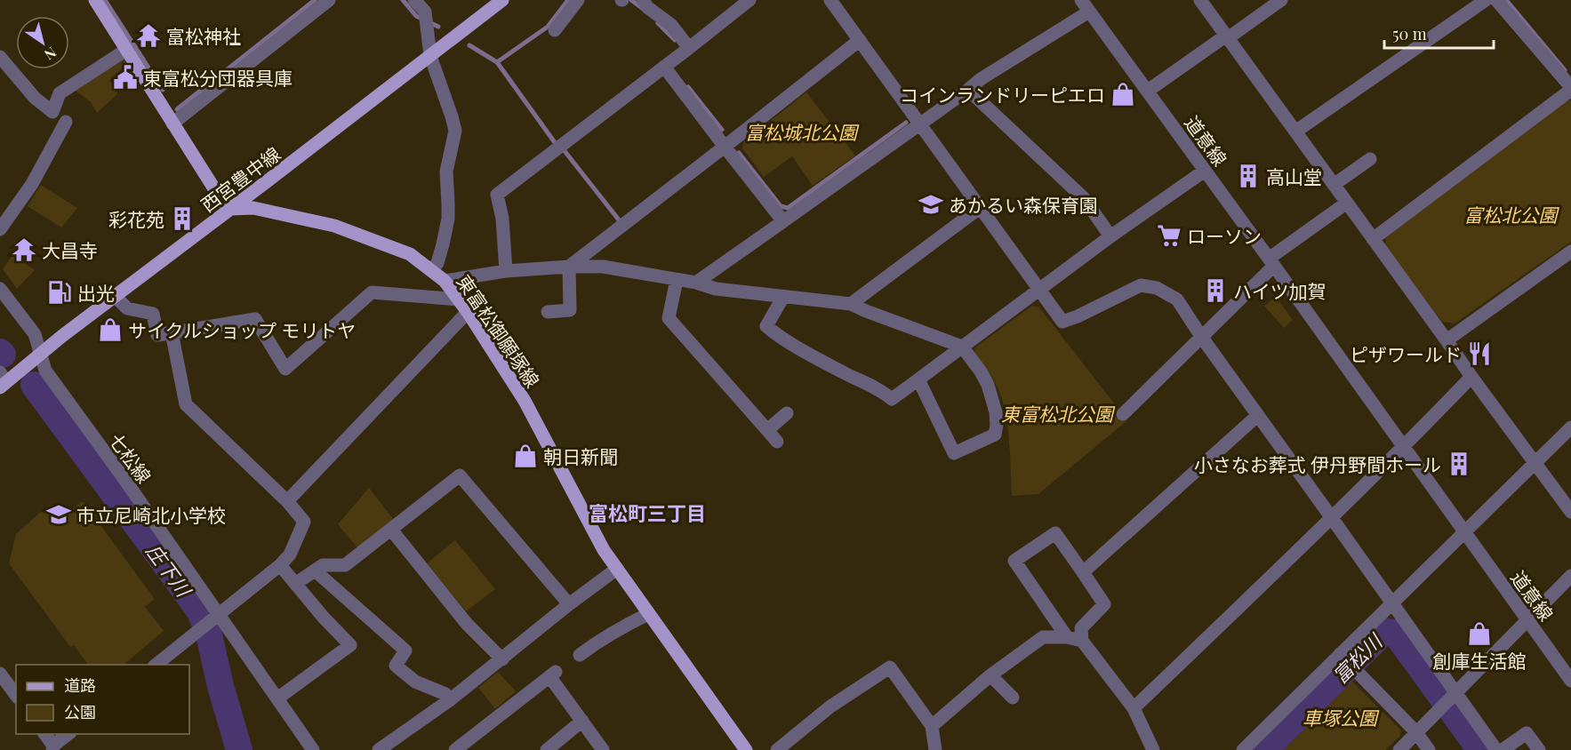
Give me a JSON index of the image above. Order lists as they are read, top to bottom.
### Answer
{
  "streets": {
    "main road": ["西宮豊中線", "東富松御願塚線"],
    "street": ["道意線", "七松線"]
  },
  "crossings": [
    ["西宮豊中線", "東富松御願塚線"],
    ["西宮豊中線", "七松線"]
  ],
  "districts": ["富松町三丁目"],
  "water": ["庄下川", "富松川"],
  "parks": [
    "富松城北公園",
    "富松北公園",
    "東富松北公園",
    "車塚公園"
  ],
  "places": {
    "temple": ["富松神社", "大昌寺"],
    "public building": ["東富松分団器具庫"],
    "shop": [
      "コインランドリーピエロ",
      "サイクルショップ モリトヤ",
      "朝日新聞",
      "創庫生活館"
    ],
    "building": [
      "高山堂",
      "彩花苑",
      "ハイツ加賀",
      "小さなお葬式 伊丹野間ホール"
    ],
    "school or university": ["あかるい森保育園", "市立尼崎北小学校"],
    "supermarket": ["ローソン"],
    "fuel station": ["出光"],
    "restaurant": ["ピザワールド"]
  },
  "legend": ["道路", "公園"],
  "scale_bar": "50 m",
  "north": "bottom right"
}
